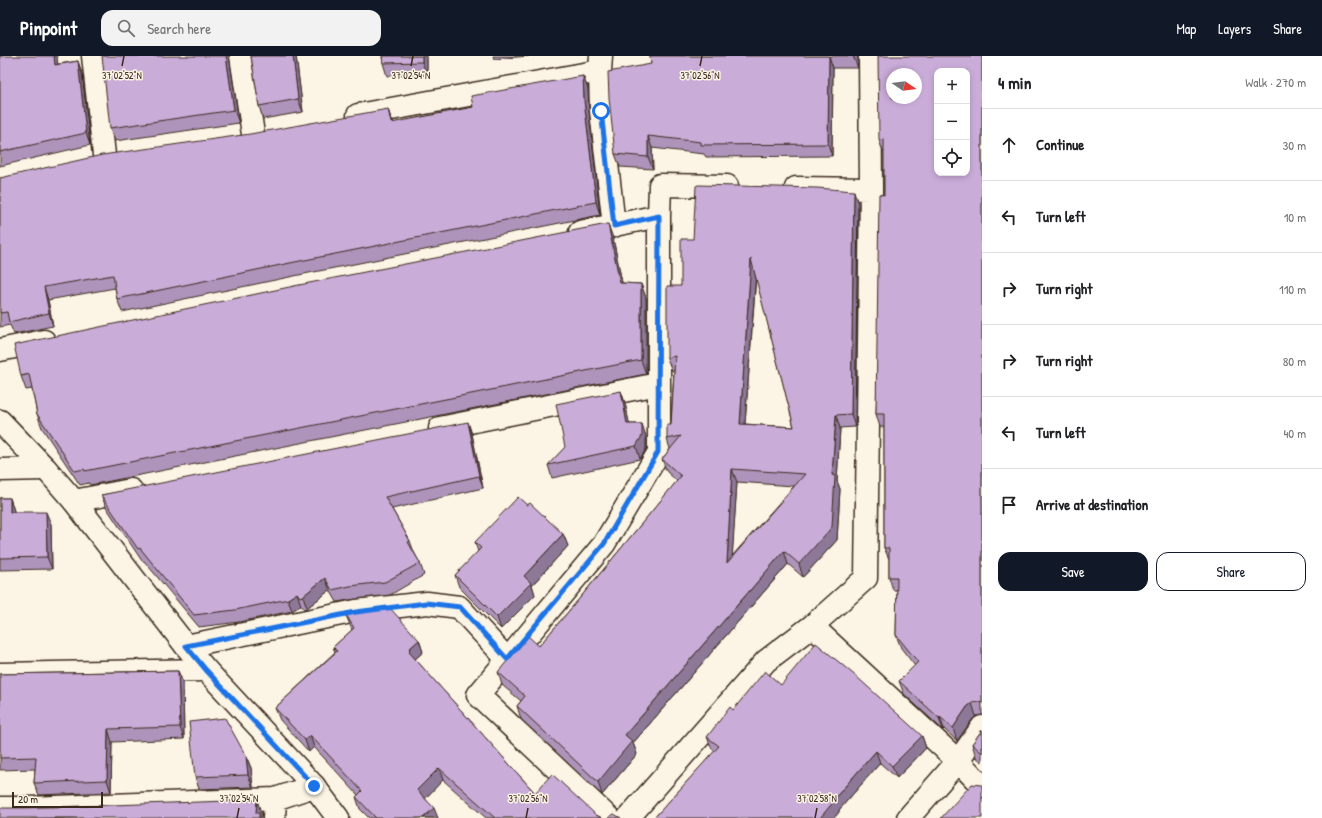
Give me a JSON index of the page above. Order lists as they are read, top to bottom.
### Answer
{
  "scale_bar": "20 m",
  "north": "right",
  "page": {
    "header": "Pinpoint",
    "search": "Search here",
    "nav": ["Map", "Layers", "Share"],
    "heading": ["4 min", "Walk · 270 m"],
    "map_buttons": ["+", "−"],
    "list": [
      ["Continue", "30 m"],
      ["Turn left", "10 m"],
      ["Turn right", "110 m"],
      ["Turn right", "80 m"],
      ["Turn left", "40 m"],
      "Arrive at destination"
    ],
    "buttons": ["Save", "Share"],
    "scale": "20 m"
  },
  "coordinates": [
    "37°02'54\"N",
    "37°02'56\"N",
    "37°02'52\"N",
    "37°02'58\"N"
  ]
}
